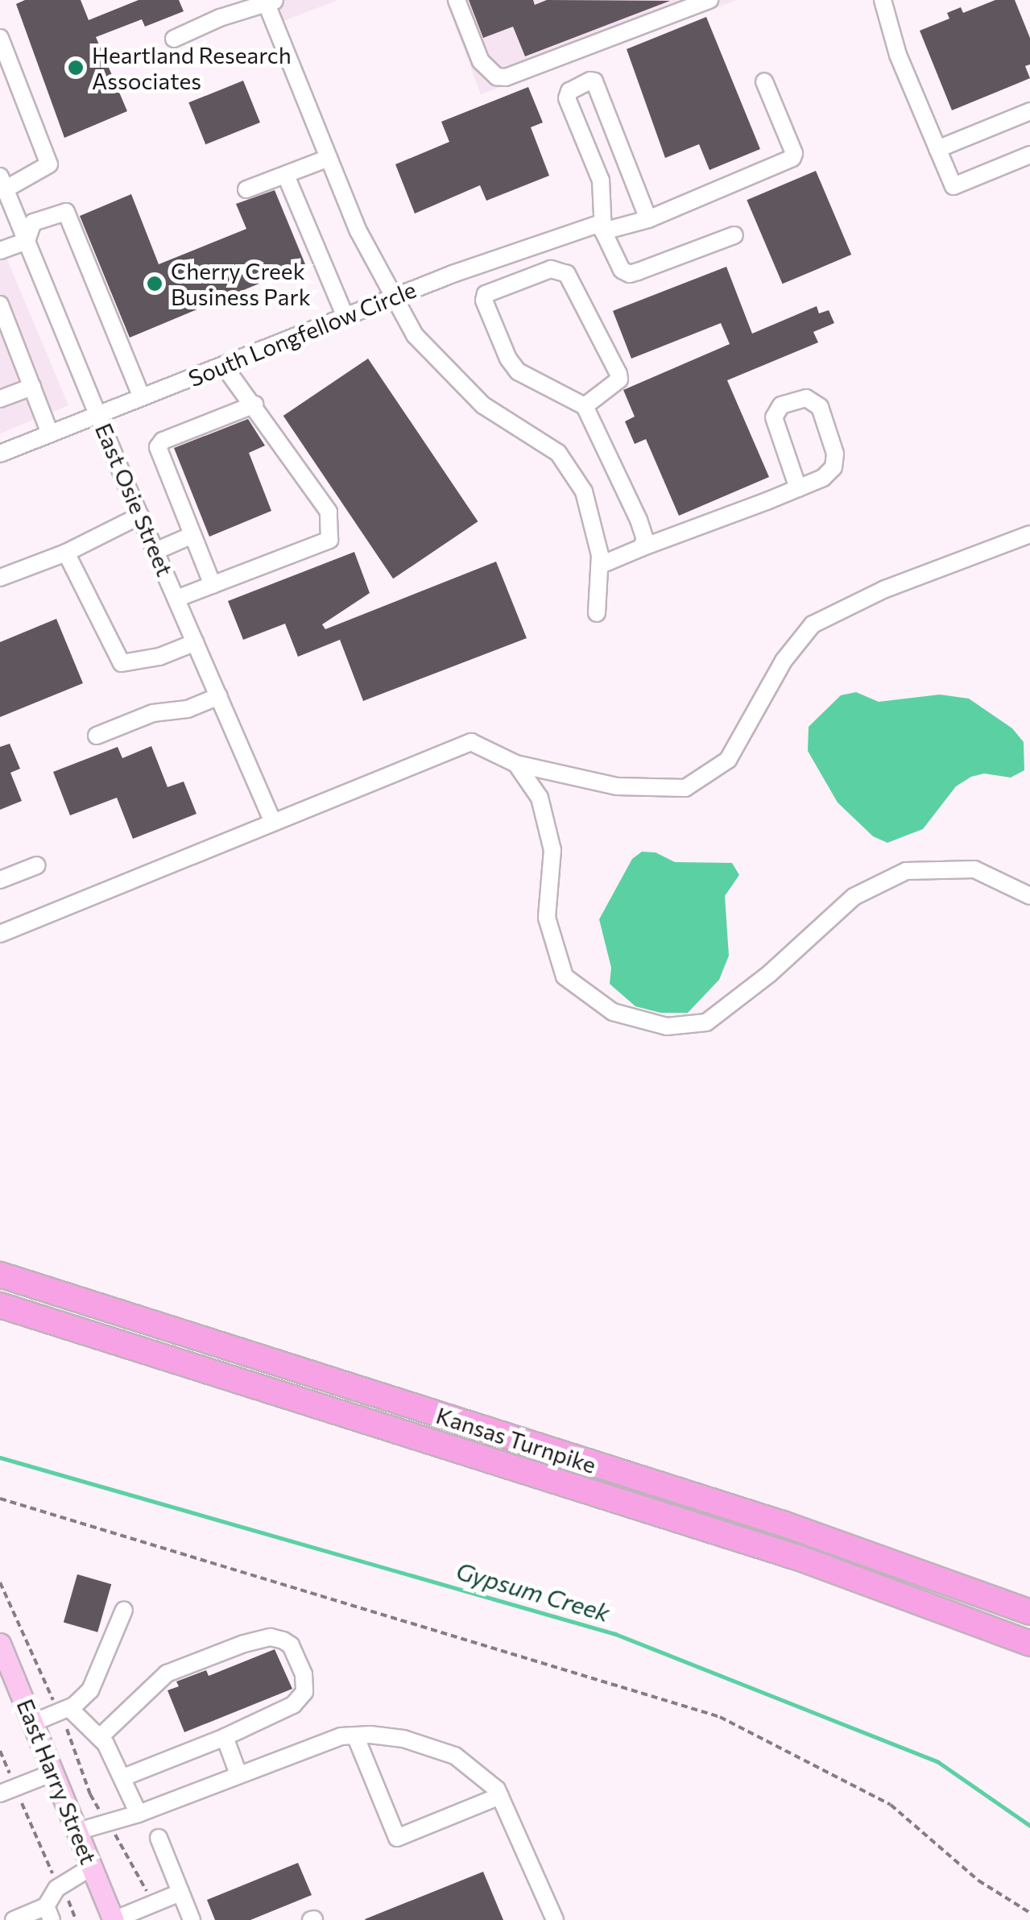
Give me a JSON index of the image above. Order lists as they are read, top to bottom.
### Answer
{
  "streets": {
    "highway": ["Kansas Turnpike"],
    "main road": ["East Harry Street"],
    "street": ["South Longfellow Circle", "East Osie Street"]
  },
  "crossings": [
    ["South Longfellow Circle", "East Osie Street"]
  ],
  "water": ["Gypsum Creek"],
  "places": ["Heartland Research Associates", "Cherry Creek Business Park"]
}
